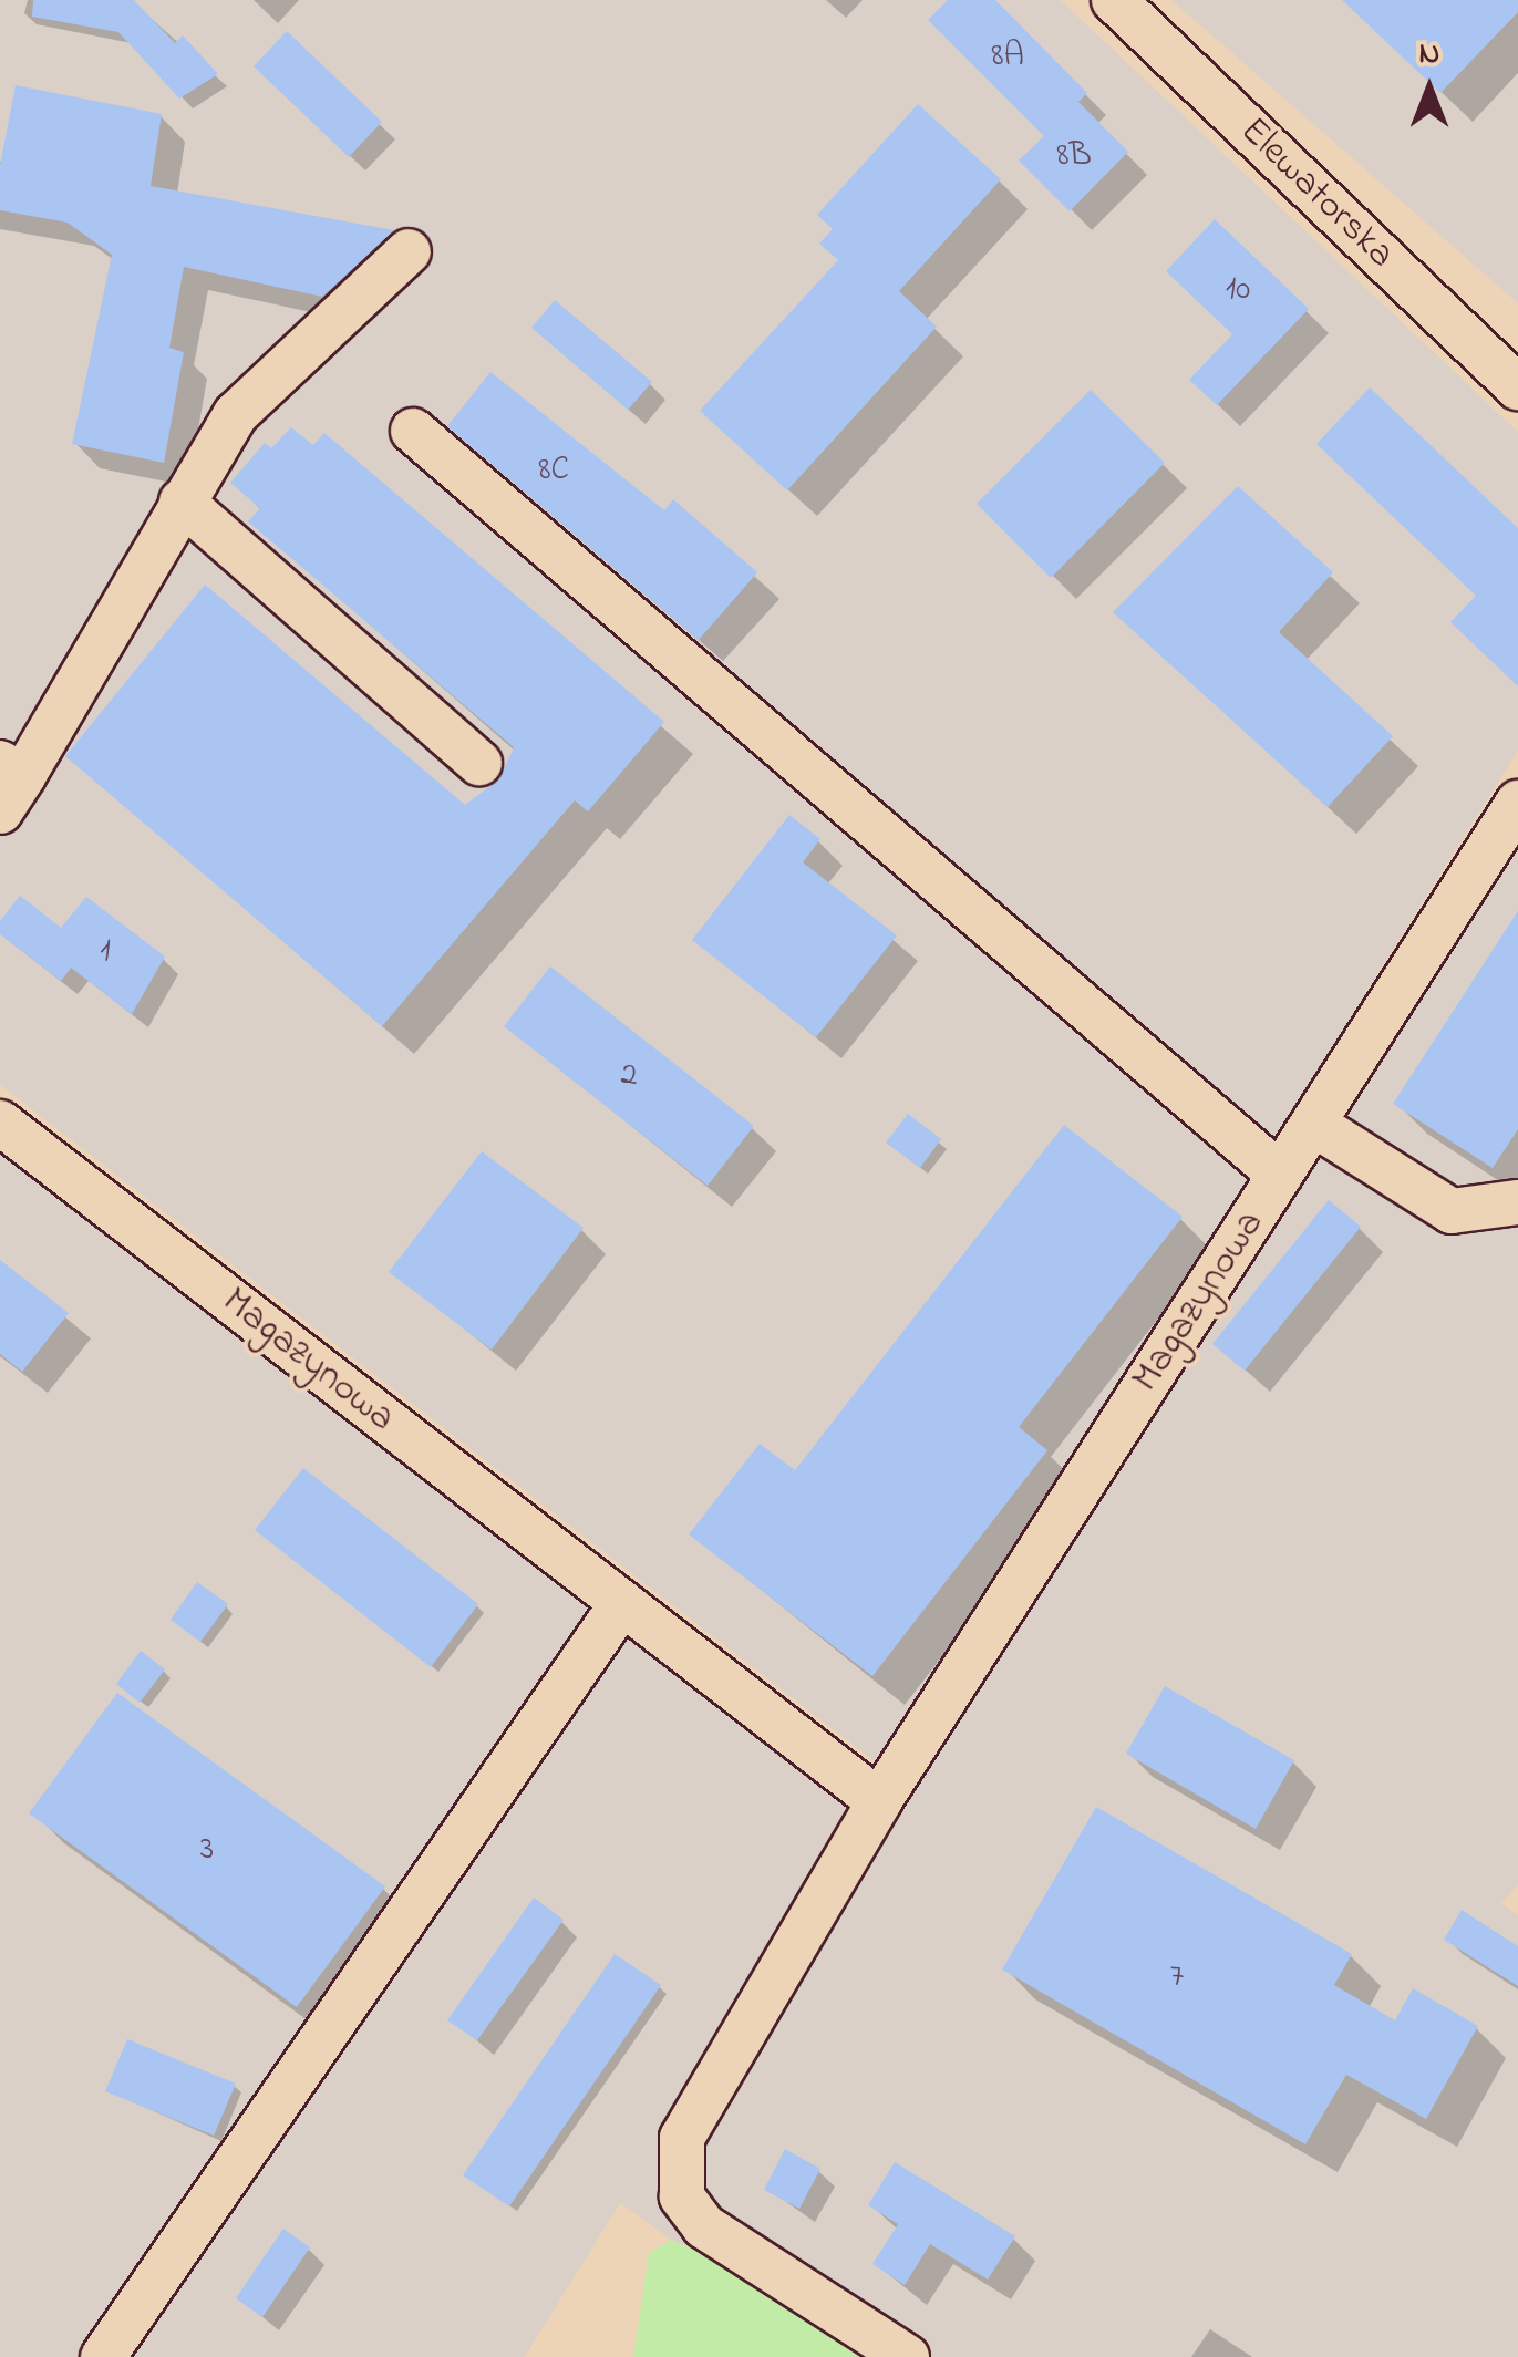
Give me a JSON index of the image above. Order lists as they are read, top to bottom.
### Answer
{
  "streets": {
    "street": ["Elewatorska", "Magazynowa"]
  },
  "house_numbers": [
    "8A",
    "8B",
    "10",
    "8C",
    "1",
    "2",
    "3",
    "7"
  ],
  "north": "top"
}
